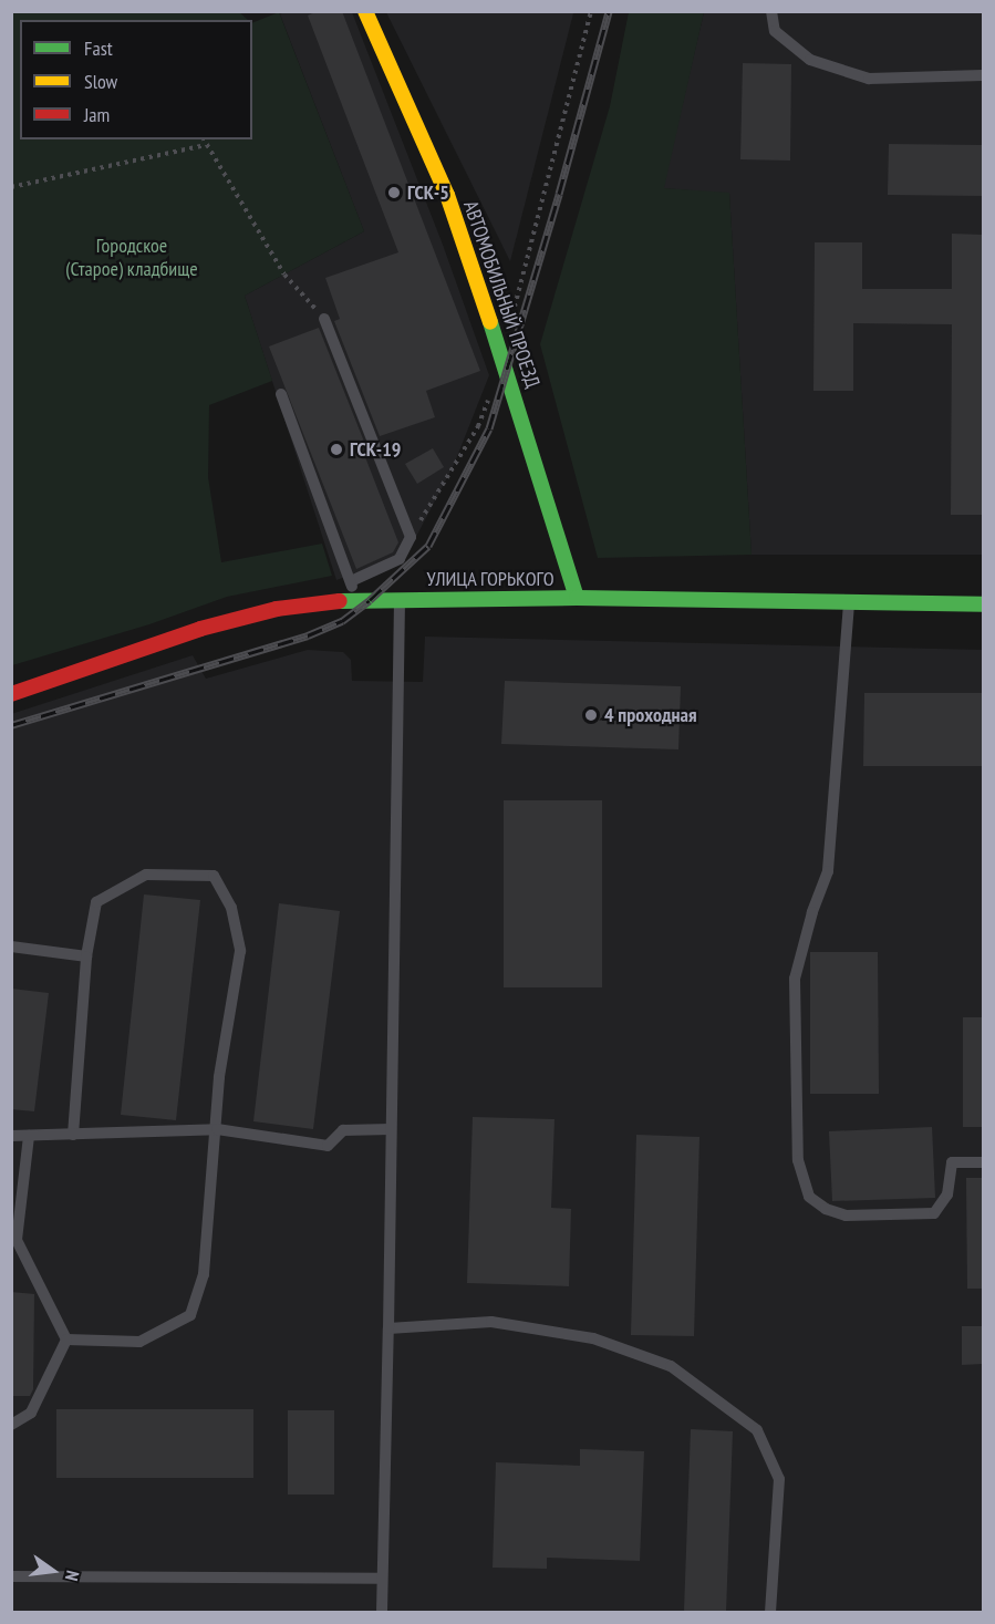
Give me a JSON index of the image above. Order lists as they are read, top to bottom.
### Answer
{
  "streets": {
    "main road": ["АВТОМОБИЛЬНЫЙ ПРОЕЗД", "УЛИЦА ГОРЬКОГО"]
  },
  "crossings": [
    ["АВТОМОБИЛЬНЫЙ ПРОЕЗД", "УЛИЦА ГОРЬКОГО"]
  ],
  "parks": ["Городское (Старое) кладбище"],
  "places": ["ГСК-5", "ГСК-19", "4 проходная"],
  "legend": ["Fast", "Slow", "Jam"],
  "north": "right"
}
